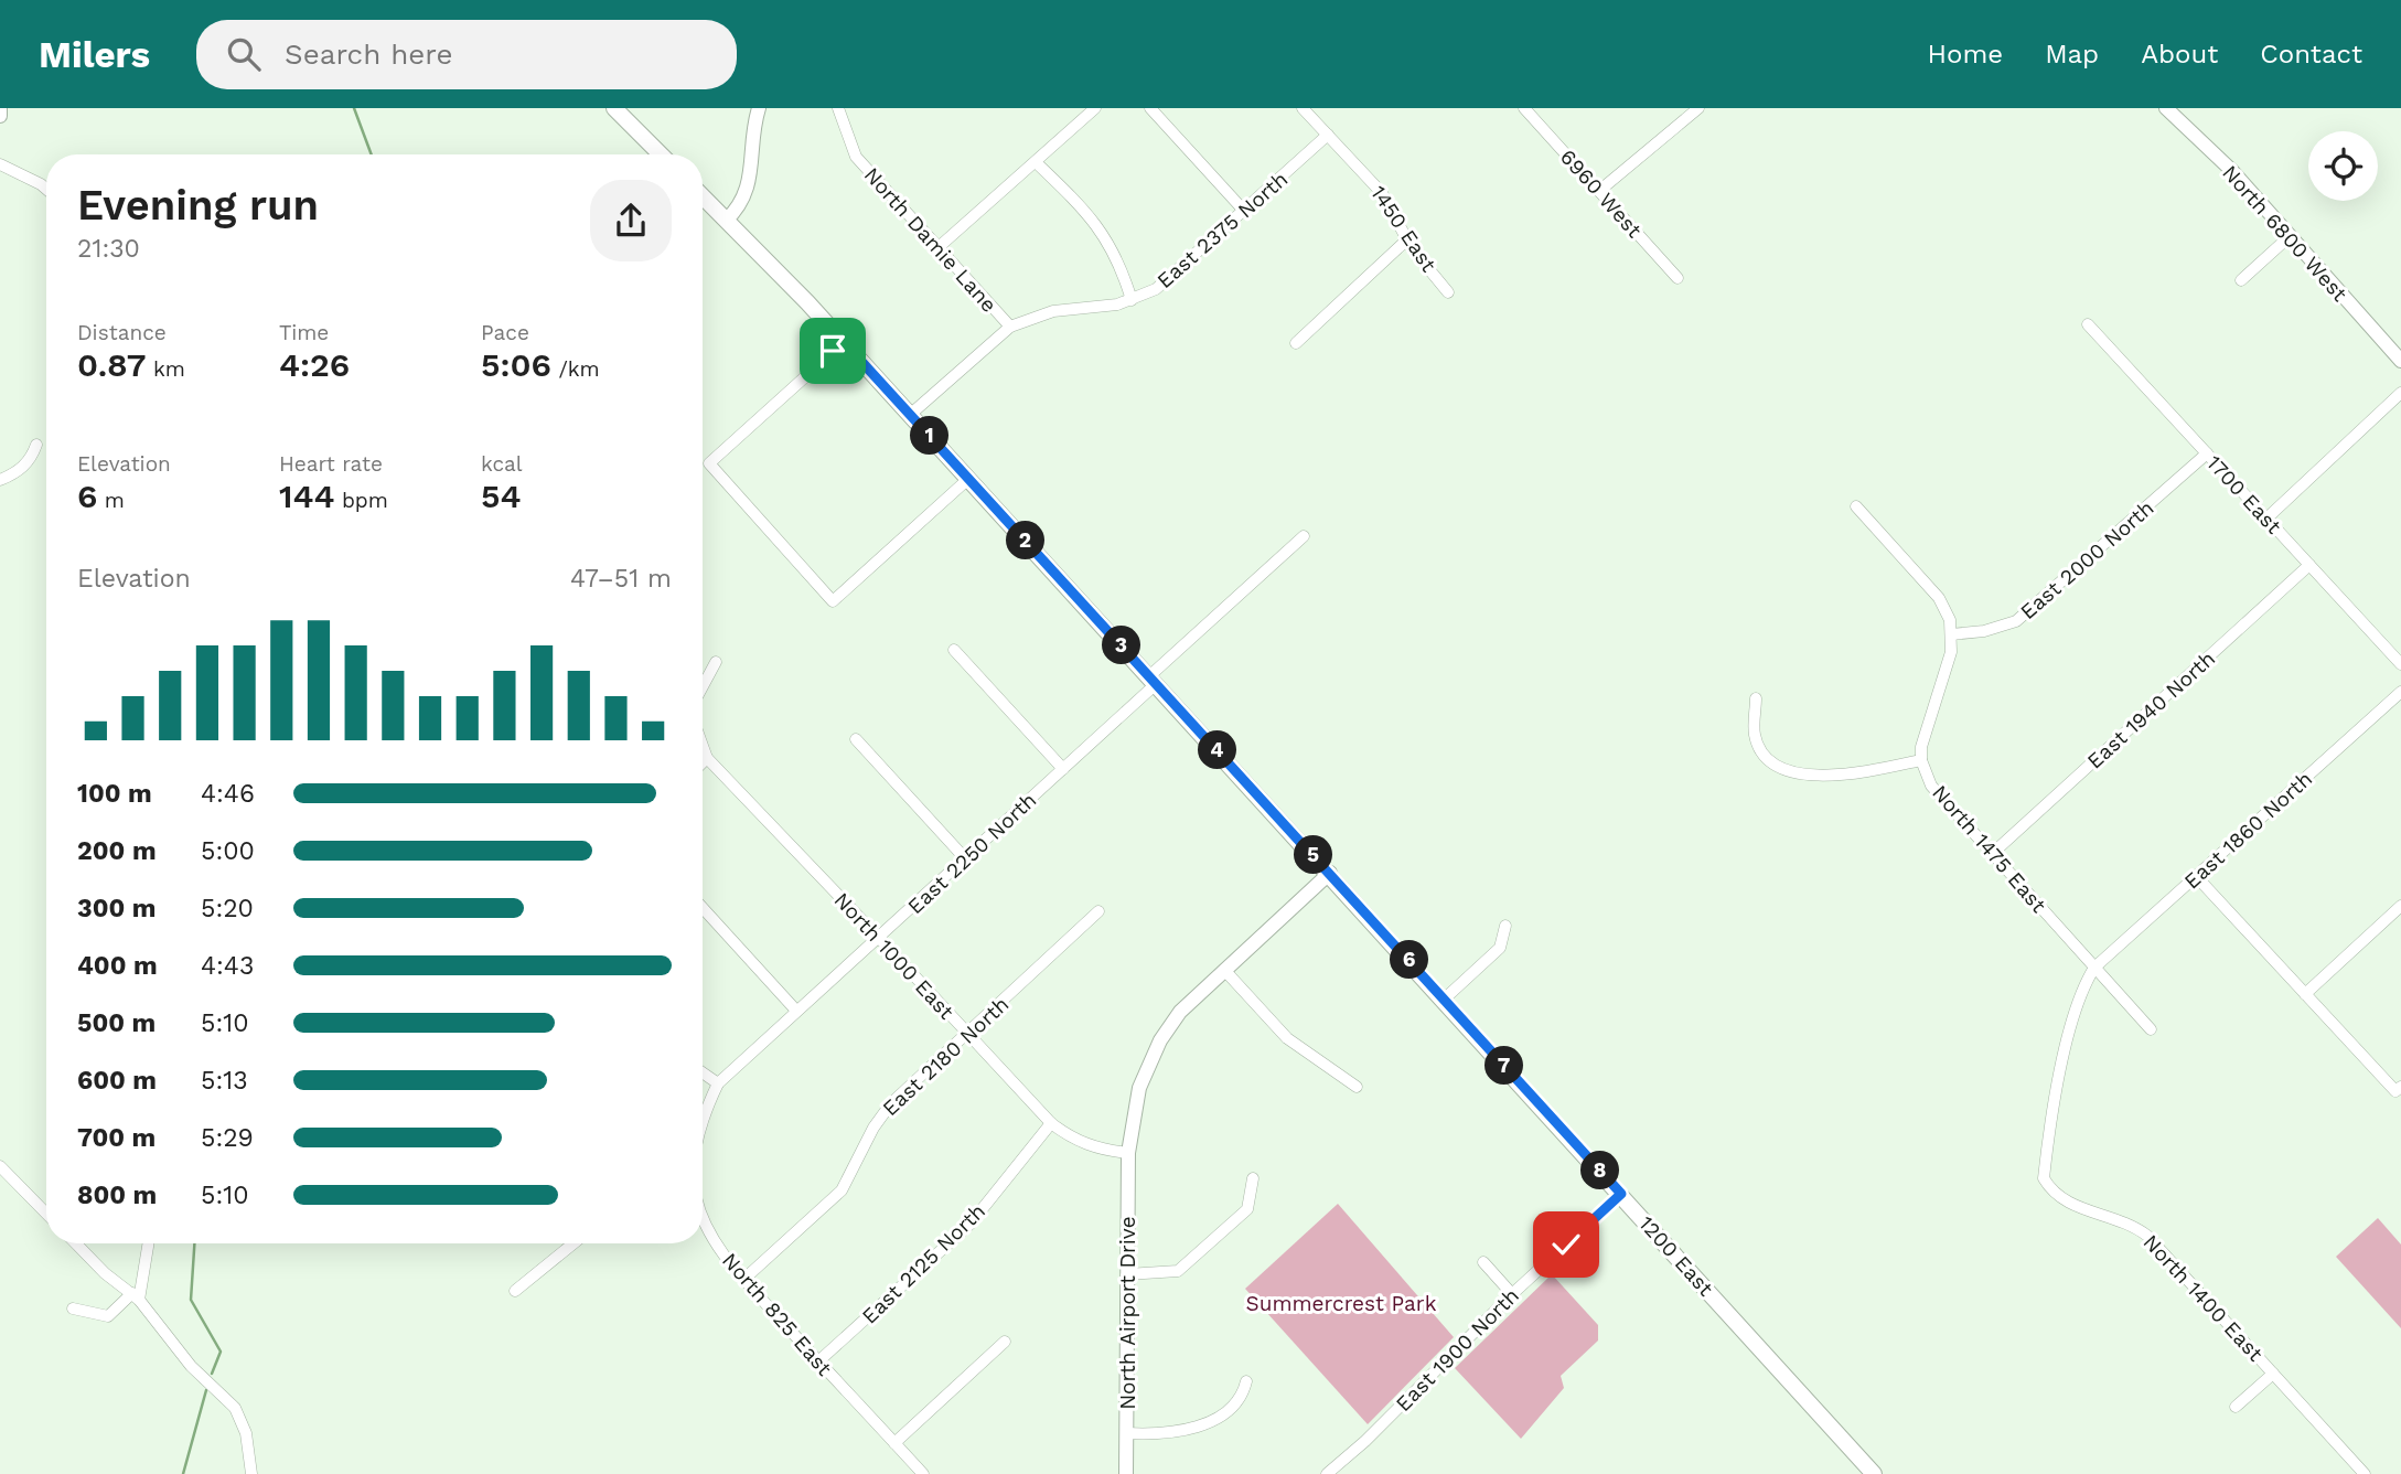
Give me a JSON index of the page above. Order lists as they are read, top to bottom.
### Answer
{
  "streets": {
    "main road": ["1200 East"],
    "street": [
      "6960 West",
      "1450 East",
      "East 2375 North",
      "North 6800 West",
      "North Damie Lane",
      "1700 East",
      "East 2000 North",
      "East 1940 North",
      "East 1860 North",
      "North 1475 East",
      "East 2250 North",
      "North 1000 East",
      "East 2180 North",
      "East 2125 North",
      "North 1400 East",
      "North Airport Drive",
      "North 825 East",
      "East 1900 North"
    ]
  },
  "crossings": [
    ["1450 East", "East 2375 North"],
    ["East 2375 North", "North Damie Lane"],
    ["East 2375 North", "1200 East"],
    ["1700 East", "East 2000 North"],
    ["1700 East", "East 1940 North"],
    ["East 2000 North", "North 1475 East"],
    ["East 1940 North", "North 1475 East"],
    ["East 1860 North", "North 1475 East"],
    ["East 1860 North", "North 1400 East"],
    ["North 1475 East", "North 1400 East"],
    ["East 2250 North", "North 1000 East"],
    ["East 2250 North", "1200 East"],
    ["East 2250 North", "North 825 East"],
    ["North 1000 East", "East 2180 North"],
    ["North 1000 East", "East 2125 North"],
    ["North 1000 East", "North Airport Drive"],
    ["East 2180 North", "North 825 East"],
    ["1200 East", "North Airport Drive"],
    ["1200 East", "East 1900 North"],
    ["East 2125 North", "North 825 East"]
  ],
  "parks": ["Summercrest Park"],
  "page": {
    "header": "Milers",
    "search": "Search here",
    "nav": [
      "Home",
      "Map",
      "About",
      "Contact"
    ],
    "heading": ["Evening run", "21:30"],
    "stats": [
      ["Distance", "0.87 km"],
      ["Time", "4:26"],
      ["Pace", "5:06 /km"],
      ["Elevation", "6 m"],
      ["Heart rate", "144 bpm"],
      ["kcal", "54"]
    ],
    "pins": [
      "1",
      "2",
      "3",
      "4",
      "5",
      "6",
      "7",
      "8"
    ],
    "chart": ["Elevation", "47–51 m"],
    "list": [
      {
        "name": "100 m",
        "note": "4:46"
      },
      {
        "name": "200 m",
        "note": "5:00"
      },
      {
        "name": "300 m",
        "note": "5:20"
      },
      {
        "name": "400 m",
        "note": "4:43"
      },
      {
        "name": "500 m",
        "note": "5:10"
      },
      {
        "name": "600 m",
        "note": "5:13"
      },
      {
        "name": "700 m",
        "note": "5:29"
      },
      {
        "name": "800 m",
        "note": "5:10"
      }
    ]
  }
}
